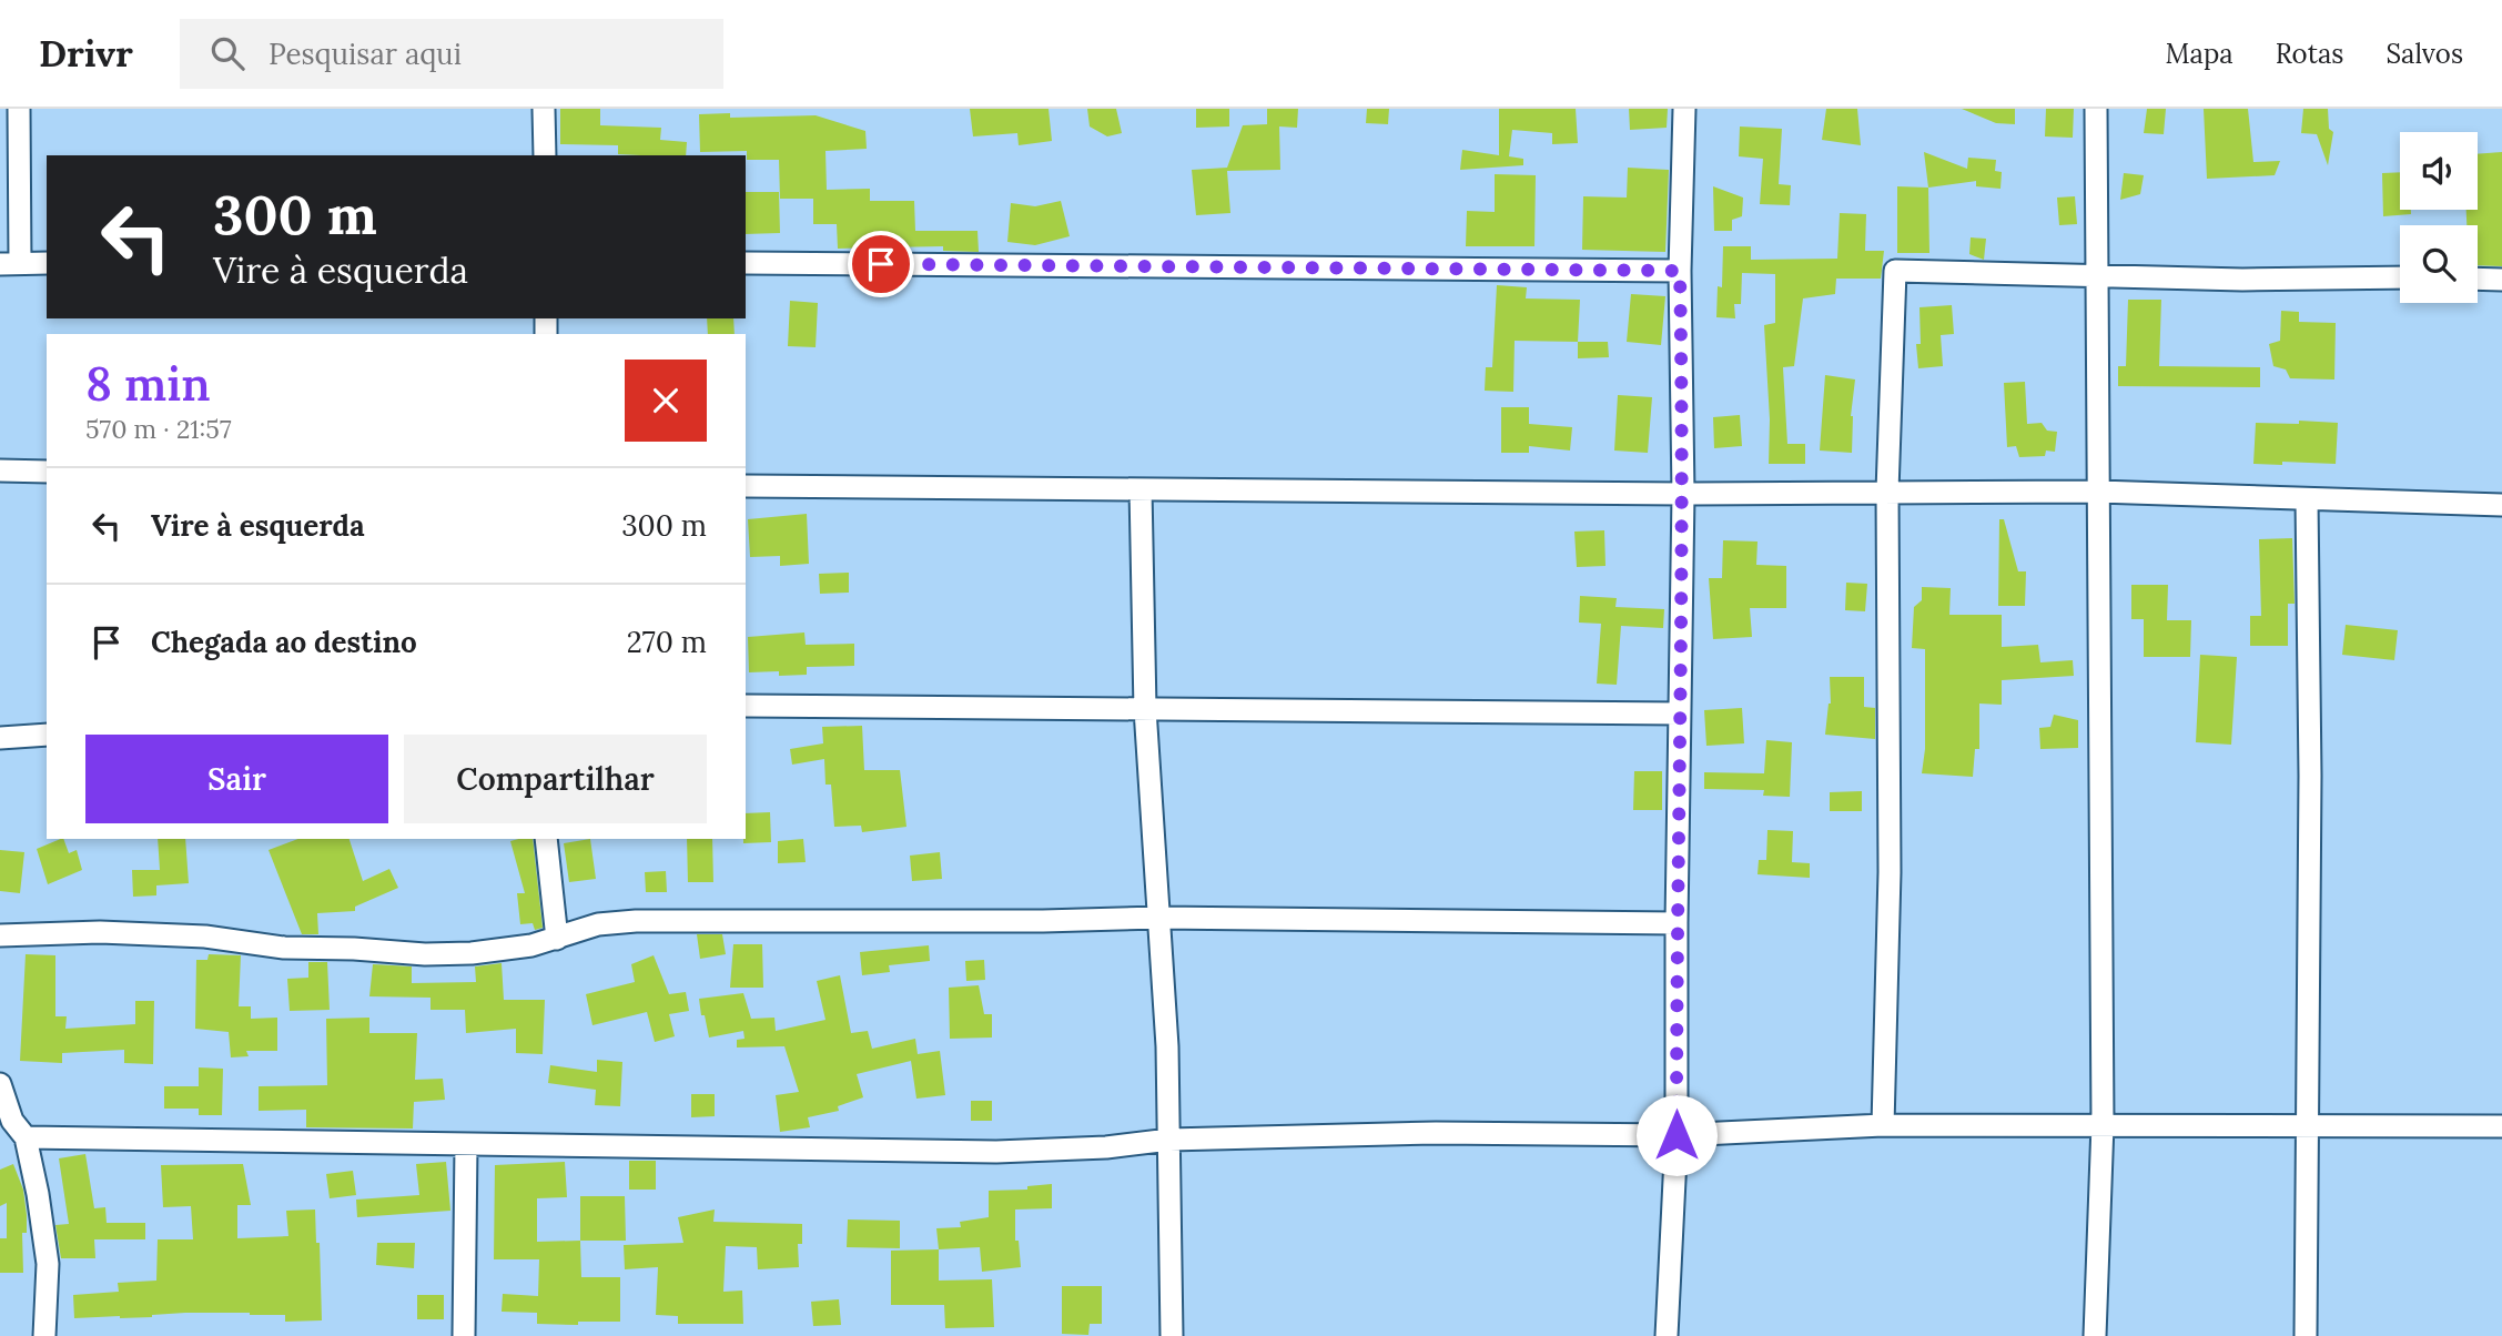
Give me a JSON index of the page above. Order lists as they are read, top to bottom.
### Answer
{
  "page": {
    "header": "Drivr",
    "search": "Pesquisar aqui",
    "nav": ["Mapa", "Rotas", "Salvos"],
    "turn": ["300 m", "Vire à esquerda"],
    "heading": ["8 min", "570 m · 21:57"],
    "list": [
      {
        "name": "Vire à esquerda",
        "value": "300 m"
      },
      {
        "name": "Chegada ao destino",
        "value": "270 m"
      }
    ],
    "buttons": ["Sair", "Compartilhar"]
  }
}
